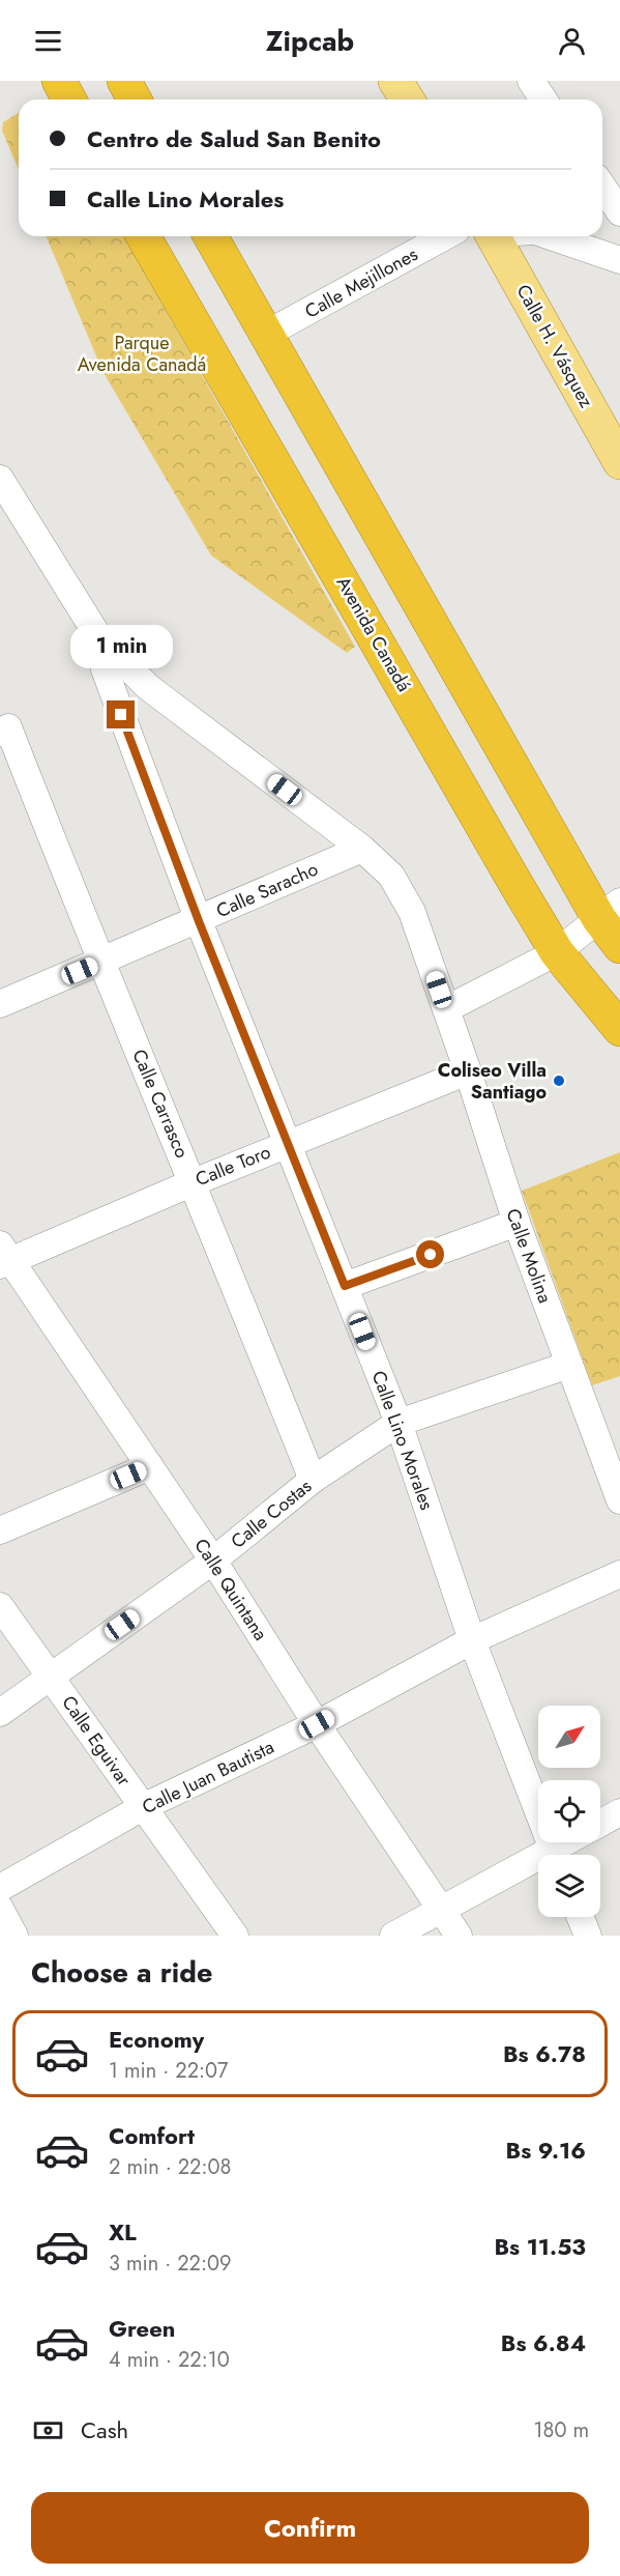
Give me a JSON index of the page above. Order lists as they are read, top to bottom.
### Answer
{
  "streets": {
    "highway": ["Avenida Canadá"],
    "main road": ["Calle H. Vásquez"],
    "street": [
      "Calle Mejillones",
      "Calle Saracho",
      "Calle Carrasco",
      "Calle Toro",
      "Calle Molina",
      "Calle Lino Morales",
      "Calle Costas",
      "Calle Quintana",
      "Calle Eguivar",
      "Calle Juan Bautista"
    ]
  },
  "crossings": [
    ["Calle Saracho", "Calle Carrasco"],
    ["Calle Saracho", "Calle Molina"],
    ["Calle Saracho", "Calle Lino Morales"],
    ["Calle Carrasco", "Calle Toro"],
    ["Calle Carrasco", "Calle Costas"],
    ["Calle Toro", "Calle Molina"],
    ["Calle Toro", "Calle Lino Morales"],
    ["Calle Toro", "Calle Quintana"],
    ["Calle Molina", "Calle Lino Morales"],
    ["Calle Molina", "Calle Costas"],
    ["Calle Lino Morales", "Calle Costas"],
    ["Calle Lino Morales", "Calle Juan Bautista"],
    ["Calle Costas", "Calle Quintana"],
    ["Calle Costas", "Calle Eguivar"],
    ["Calle Quintana", "Calle Juan Bautista"],
    ["Calle Eguivar", "Calle Juan Bautista"]
  ],
  "parks": ["Parque Avenida Canadá"],
  "places": ["Coliseo Villa Santiago"],
  "north": "top right",
  "page": {
    "header": "Zipcab",
    "banner": ["Centro de Salud San Benito", "Calle Lino Morales"],
    "bubble": "1 min",
    "heading": "Choose a ride",
    "list": [
      {
        "name": "Economy",
        "note": "1 min · 22:07",
        "value": "Bs 6.78"
      },
      {
        "name": "Comfort",
        "note": "2 min · 22:08",
        "value": "Bs 9.16"
      },
      {
        "name": "XL",
        "note": "3 min · 22:09",
        "value": "Bs 11.53"
      },
      {
        "name": "Green",
        "note": "4 min · 22:10",
        "value": "Bs 6.84"
      }
    ],
    "pay": ["Cash", "180 m"],
    "buttons": "Confirm"
  }
}
